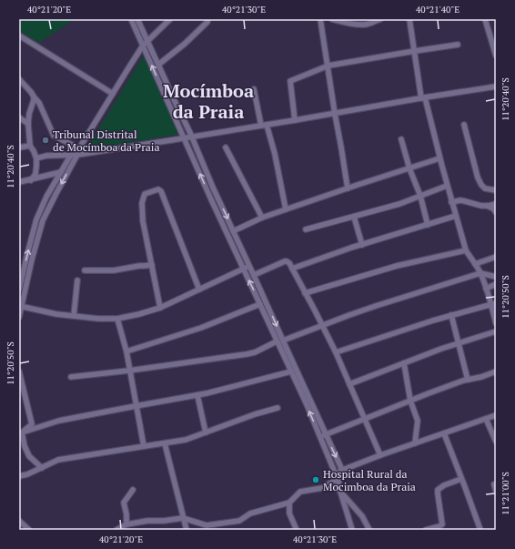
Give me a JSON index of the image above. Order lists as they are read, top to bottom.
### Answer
{
  "districts": ["Mocímboa da Praia"],
  "places": ["Tribunal Distrital de Mocímboa da Praia", "Hospital Rural da Mocimboa da Praia"],
  "coordinates": [
    "40°21'20\"E",
    "40°21'30\"E",
    "40°21'40\"E",
    "11°20'40\"S",
    "11°20'50\"S",
    "11°21'00\"S"
  ]
}
